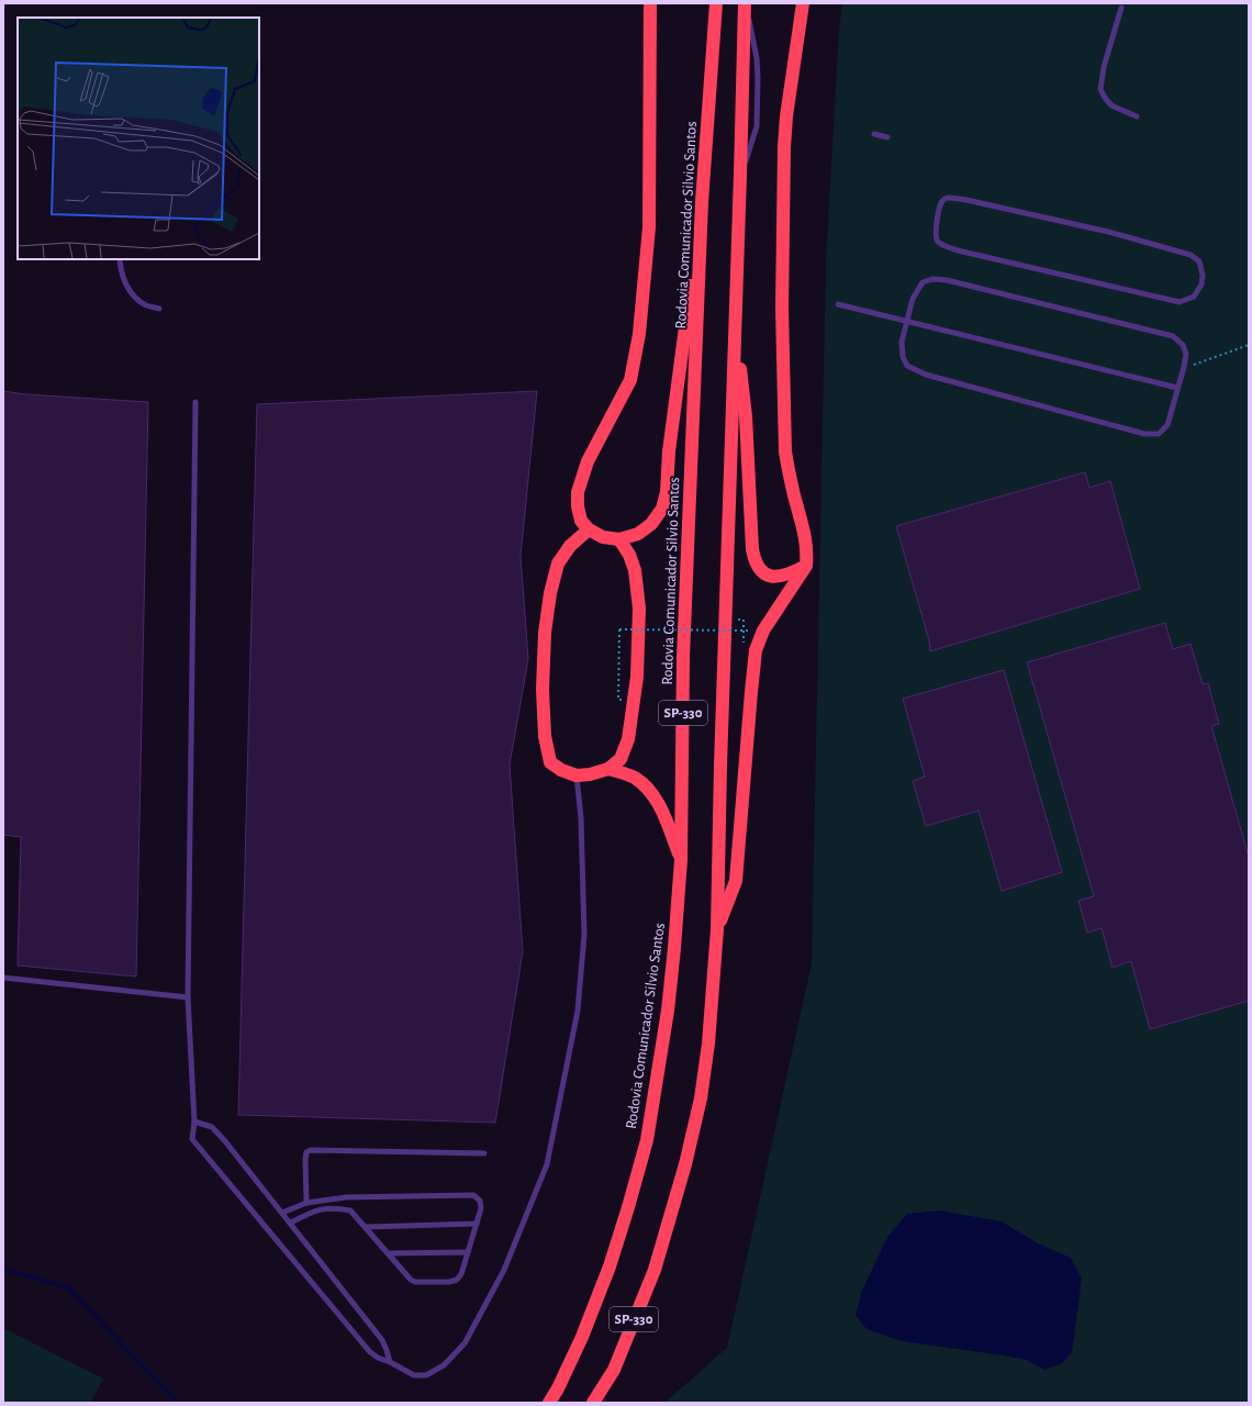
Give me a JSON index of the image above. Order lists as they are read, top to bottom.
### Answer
{
  "streets": {
    "highway": ["Rodovia Comunicador Silvio Santos", "SP-330"]
  }
}
